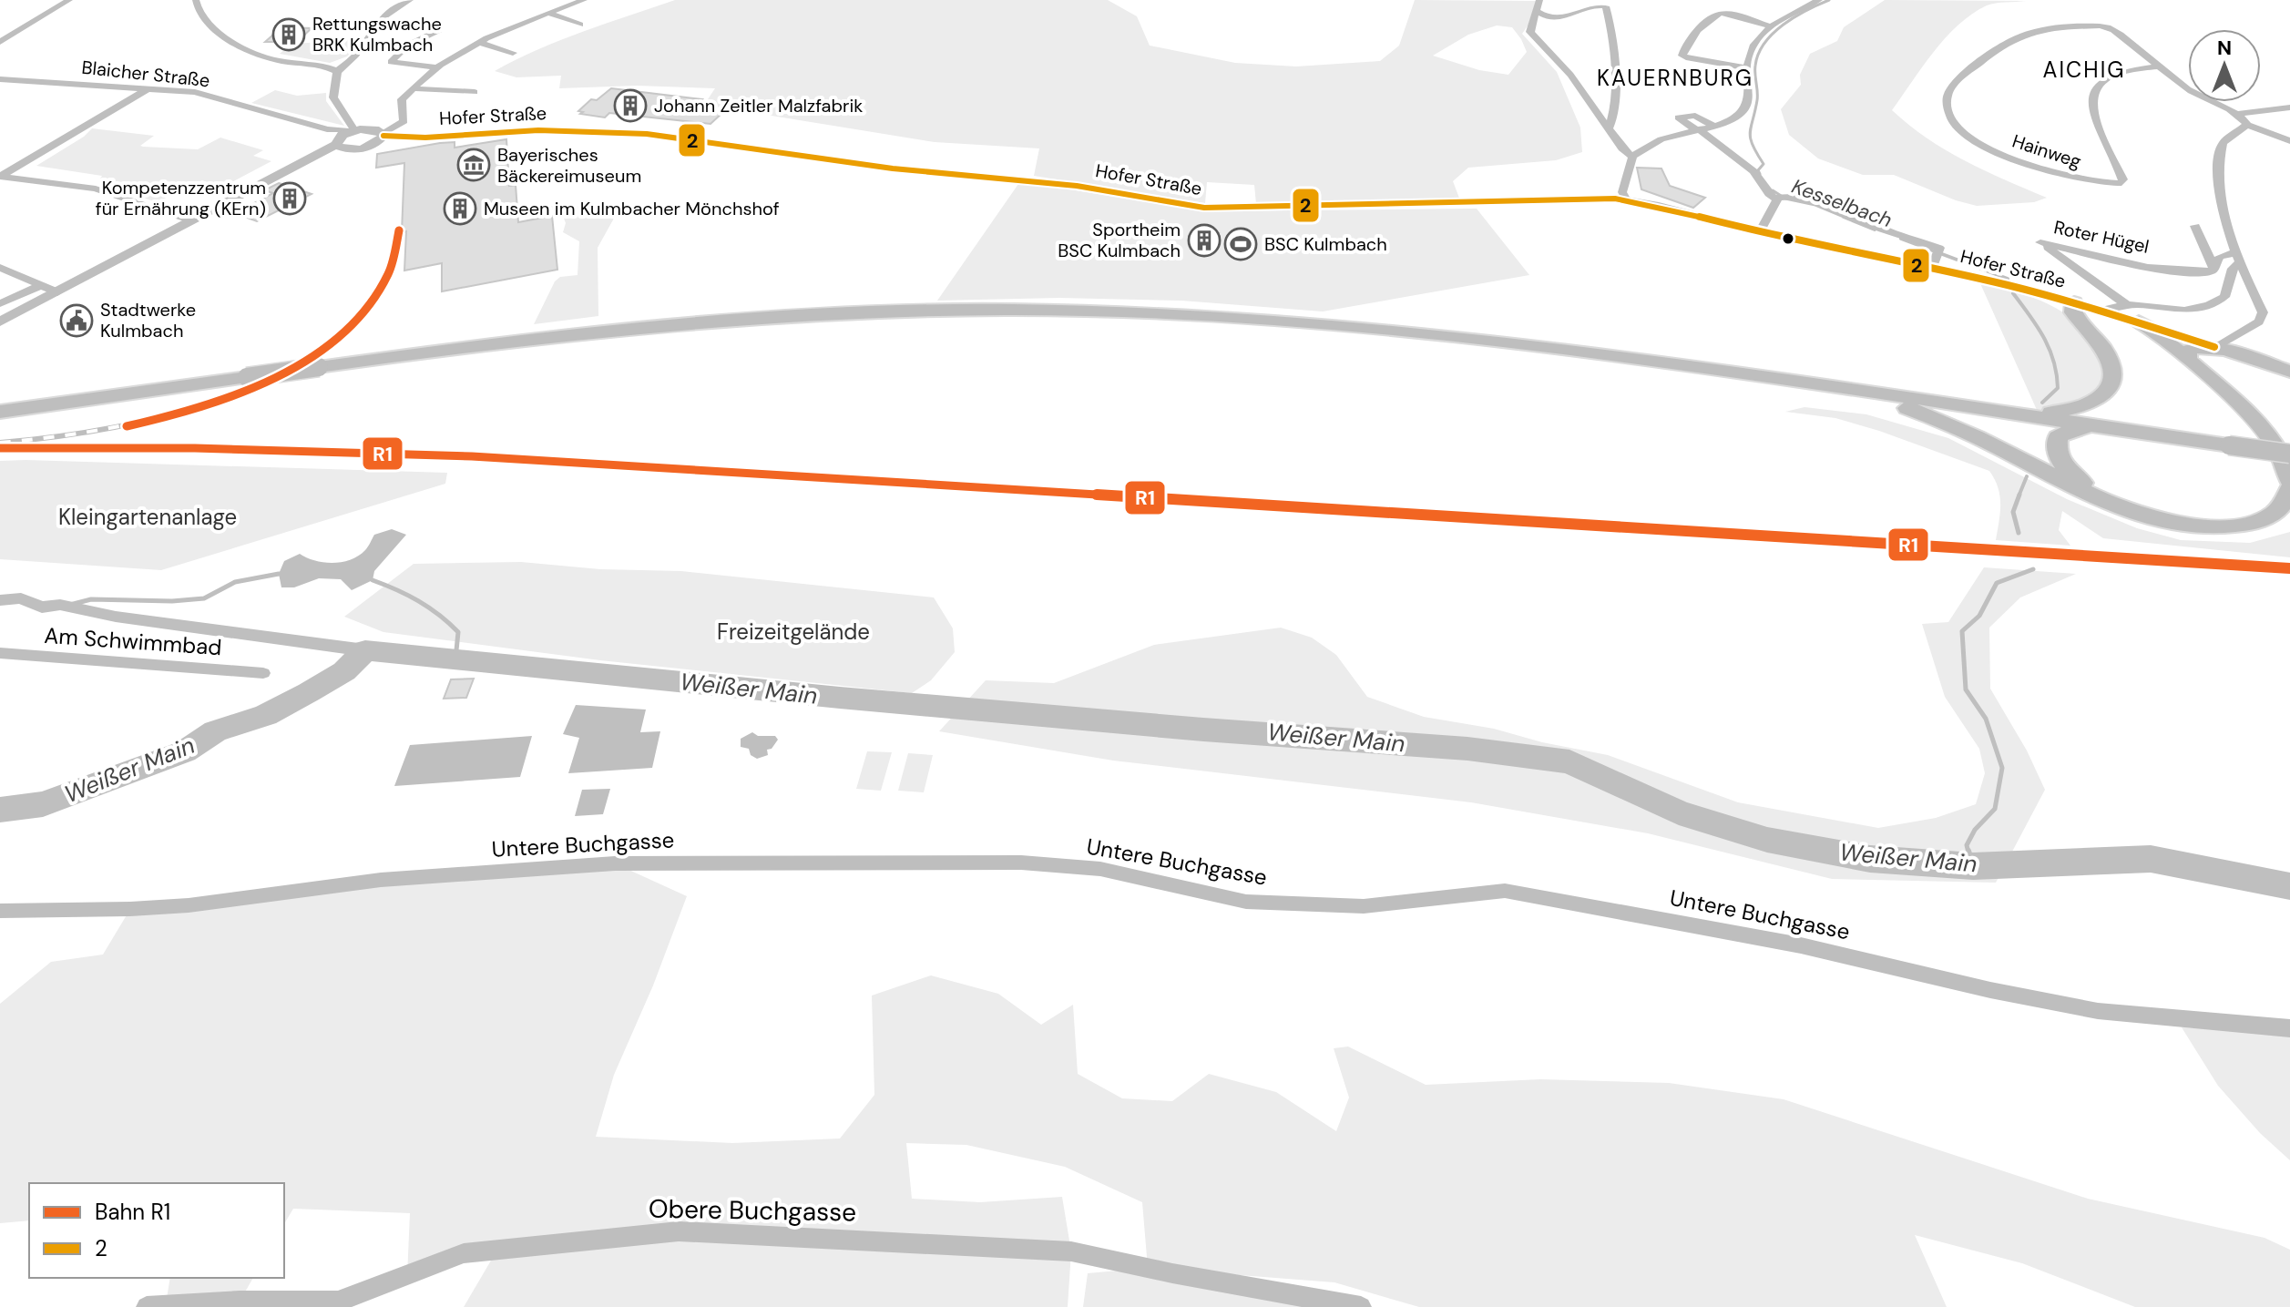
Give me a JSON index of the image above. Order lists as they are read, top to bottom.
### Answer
{
  "streets": {
    "street": [
      "Blaicher Straße",
      "Hofer Straße",
      "Hainweg",
      "Roter Hügel",
      "Am Schwimmbad",
      "Untere Buchgasse",
      "Obere Buchgasse"
    ]
  },
  "crossings": [
    ["Hofer Straße", "Roter Hügel"]
  ],
  "districts": ["AICHIG", "KAUERNBURG"],
  "water": ["Kesselbach", "Weißer Main"],
  "parks": ["Kleingartenanlage", "Freizeitgelände"],
  "places": {
    "building": [
      "Rettungswache BRK Kulmbach",
      "Johann Zeitler Malzfabrik",
      "Kompetenzzentrum für Ernährung (KErn)",
      "Museen im Kulmbacher Mönchshof",
      "Sportheim BSC Kulmbach"
    ],
    "museum": ["Bayerisches Bäckereimuseum"],
    "sports": ["BSC Kulmbach"],
    "public building": ["Stadtwerke Kulmbach"]
  },
  "lines": ["transit line 2", "rail line R1"],
  "legend": ["Bahn R1", "2"],
  "north": "top"
}
